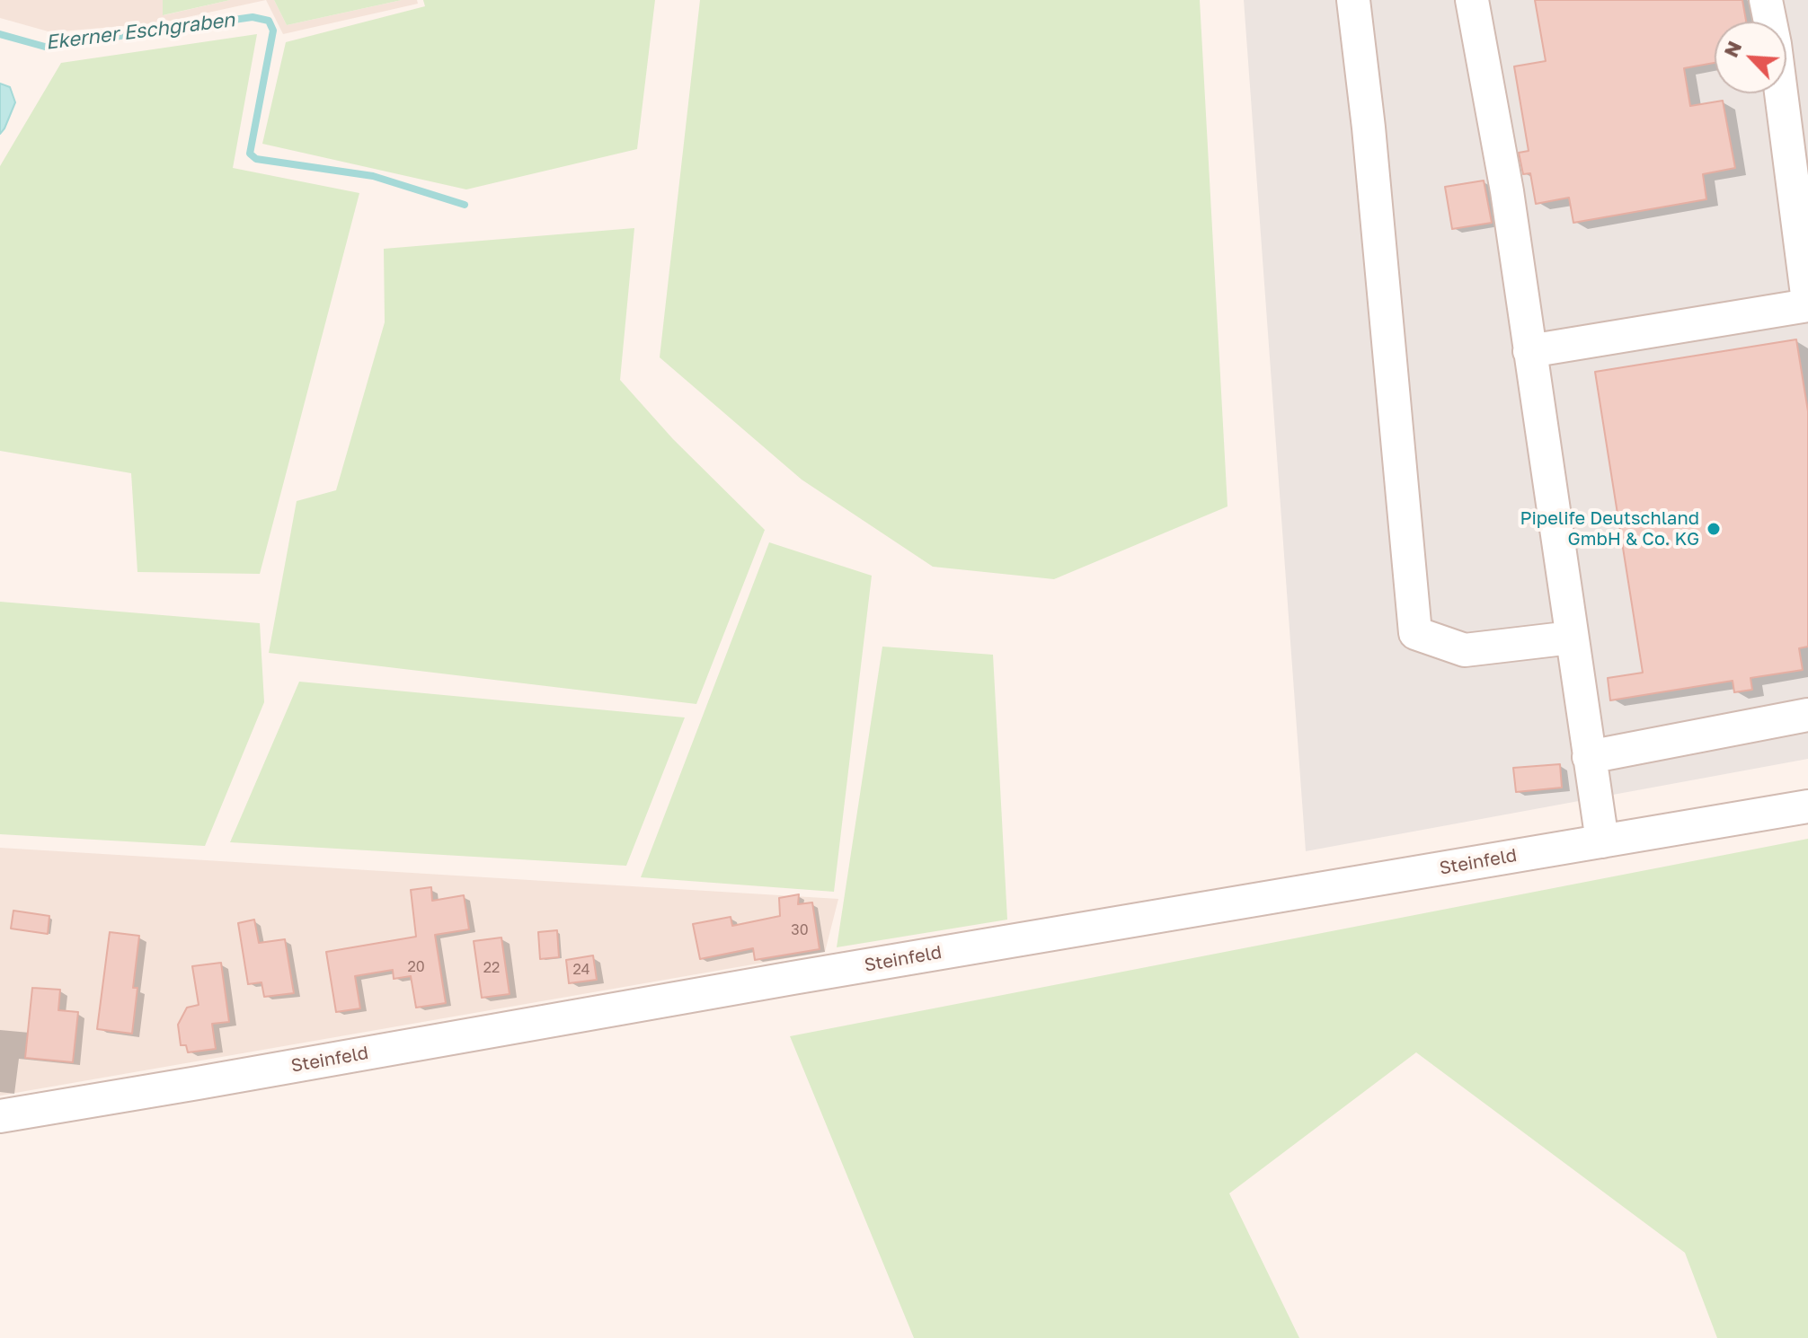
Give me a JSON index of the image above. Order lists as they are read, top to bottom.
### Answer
{
  "streets": {
    "street": ["Steinfeld"]
  },
  "water": ["Ekerner Eschgraben"],
  "places": ["Pipelife Deutschland GmbH & Co. KG"],
  "house_numbers": [
    "30",
    "20",
    "22",
    "24"
  ],
  "north": "top left"
}
